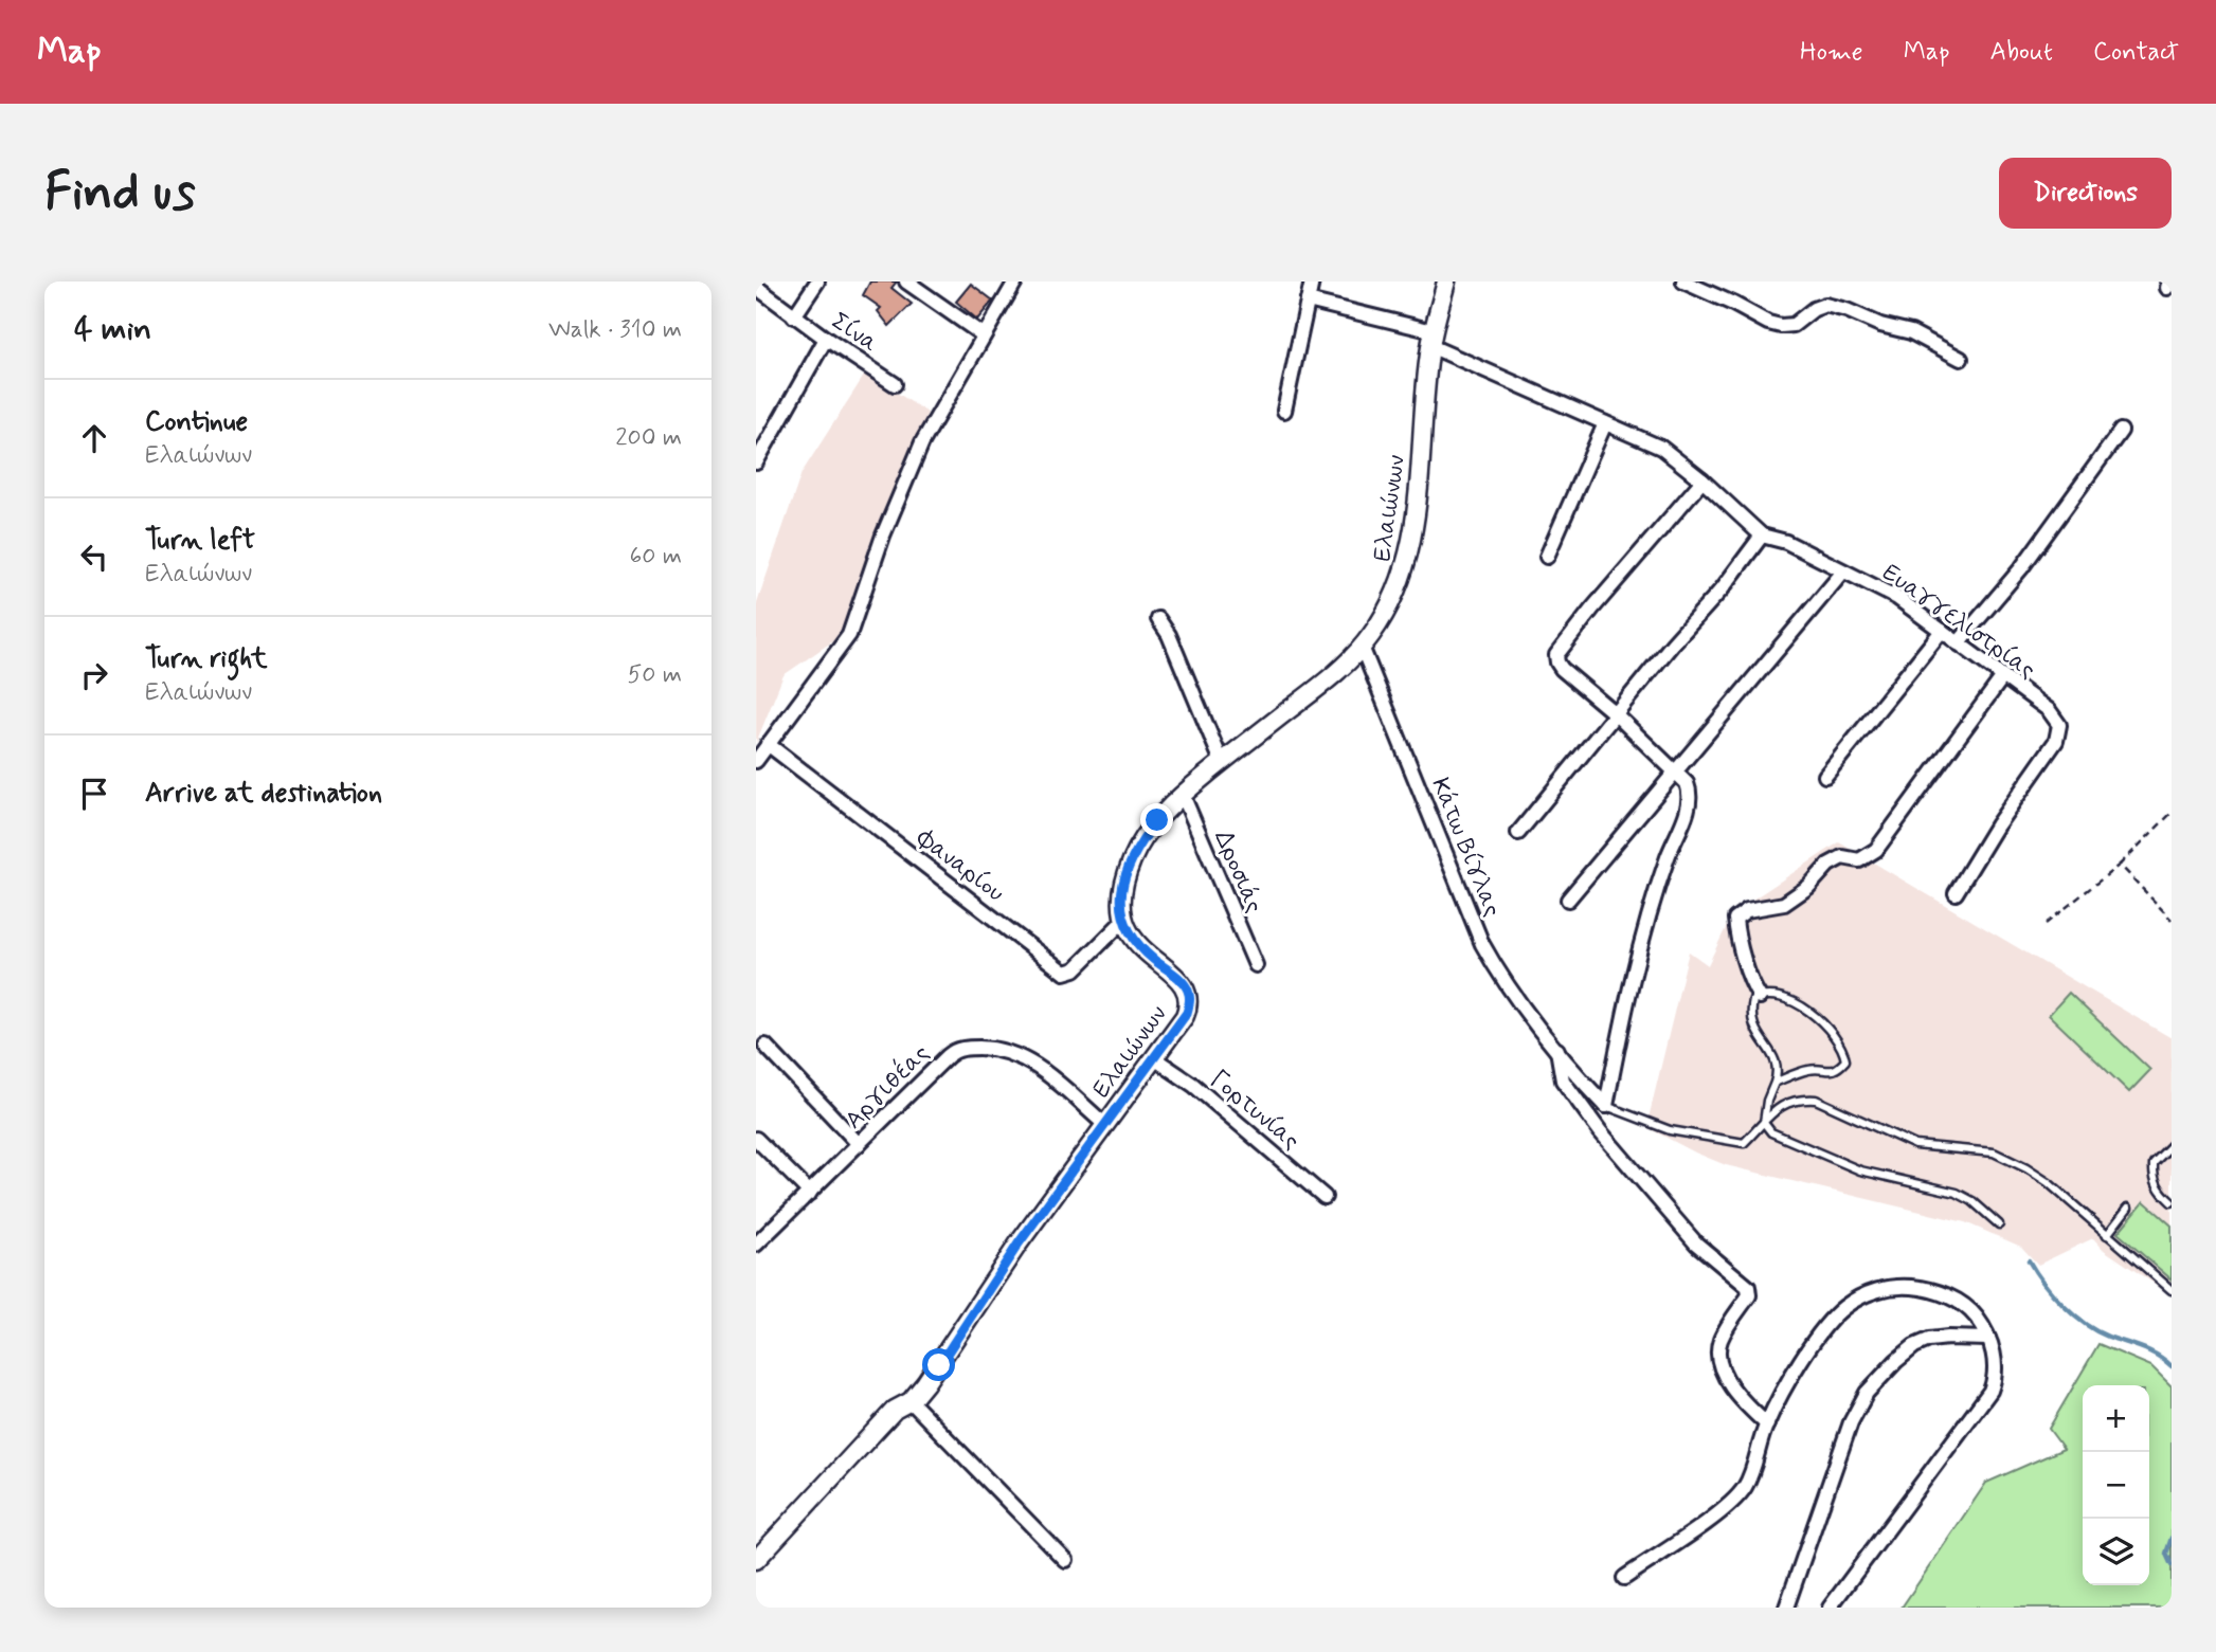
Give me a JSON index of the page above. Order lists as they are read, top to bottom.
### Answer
{
  "streets": {
    "main road": ["Ελαιώνων"],
    "street": [
      "Σίνα",
      "Ευαγγελιστρίας",
      "Κάτω Βίγλας",
      "Φαναρίου",
      "Δροσιάς",
      "Αργιθέας",
      "Γορτυνίας"
    ]
  },
  "crossings": [
    ["Ελαιώνων", "Κάτω Βίγλας"],
    ["Ελαιώνων", "Φαναρίου"],
    ["Ελαιώνων", "Δροσιάς"],
    ["Ελαιώνων", "Αργιθέας"],
    ["Ελαιώνων", "Γορτυνίας"]
  ],
  "page": {
    "header": "Map",
    "nav": [
      "Home",
      "Map",
      "About",
      "Contact"
    ],
    "buttons": "Directions",
    "title": "Find us",
    "heading": ["4 min", "Walk · 310 m"],
    "list": [
      ["Continue", "Ελαιώνων", "200 m"],
      ["Turn left", "Ελαιώνων", "60 m"],
      ["Turn right", "Ελαιώνων", "50 m"],
      "Arrive at destination"
    ],
    "map_buttons": ["+", "−"]
  }
}
